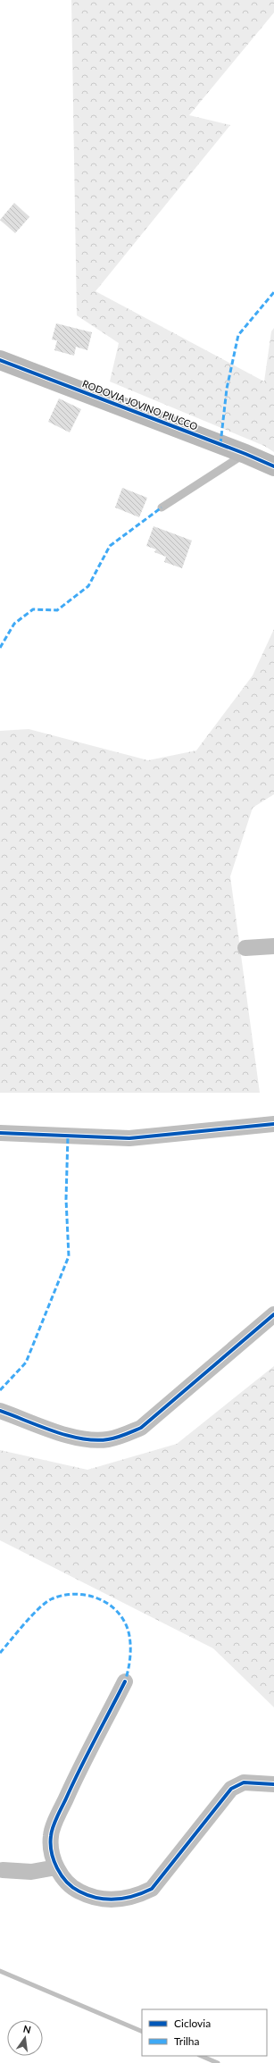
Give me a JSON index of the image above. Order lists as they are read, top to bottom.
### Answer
{
  "streets": {
    "main road": ["RODOVIA JOVINO PIUCCO"]
  },
  "legend": ["Ciclovia", "Trilha"],
  "north": "top"
}
